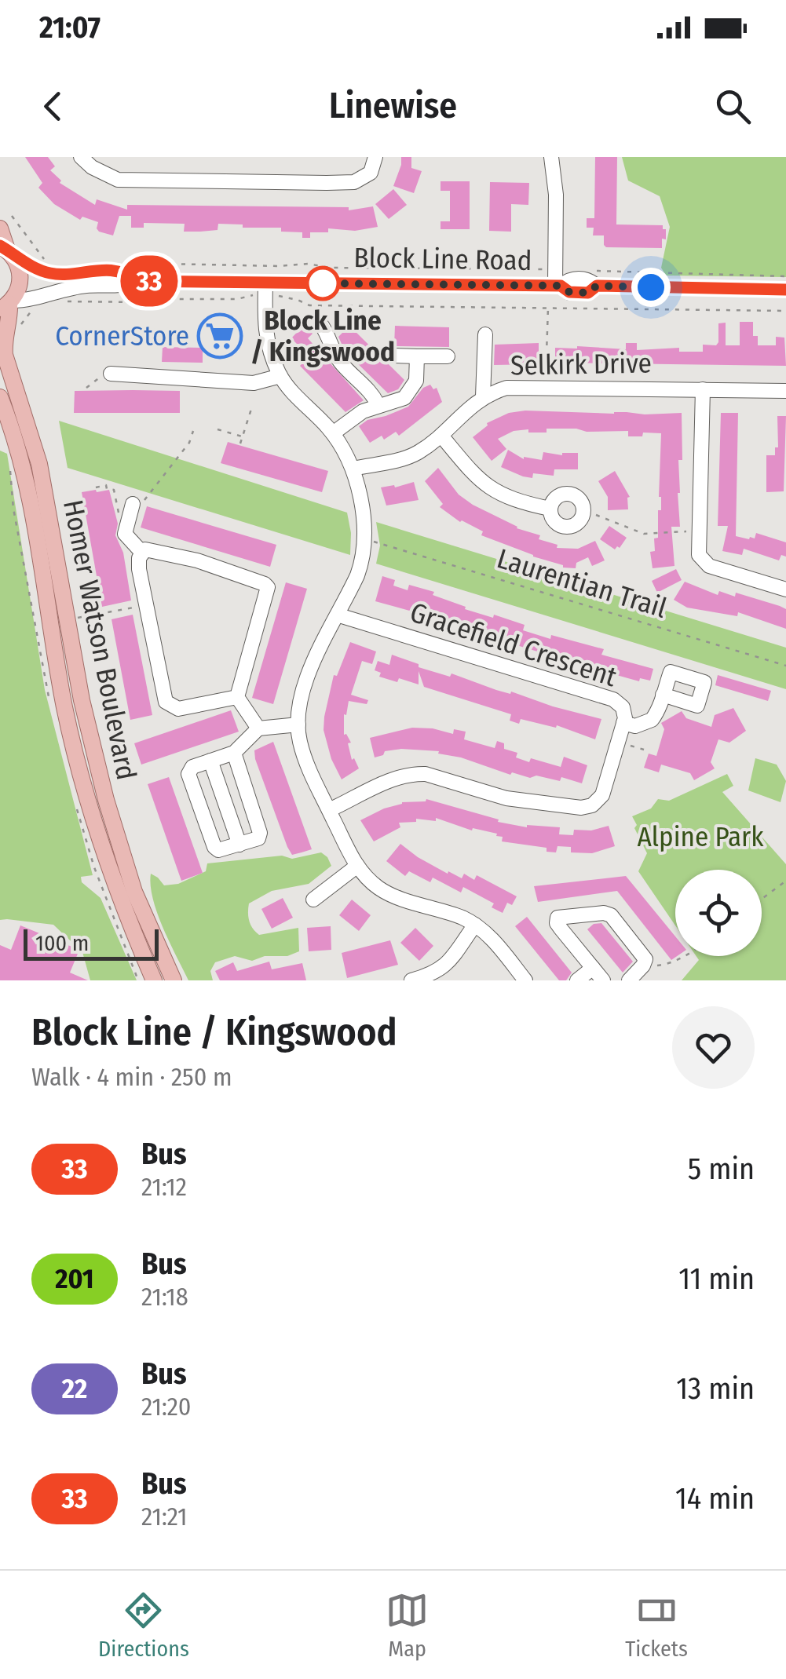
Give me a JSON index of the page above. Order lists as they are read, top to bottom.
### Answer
{
  "streets": {
    "main road": ["Homer Watson Boulevard"],
    "street": ["Block Line Road", "Selkirk Drive", "Gracefield Crescent"],
    "path": ["Laurentian Trail"]
  },
  "crossings": [
    ["Block Line Road", "Homer Watson Boulevard"]
  ],
  "parks": ["Alpine Park"],
  "places": {
    "other": ["Block Line / Kingswood"],
    "supermarket": ["CornerStore"]
  },
  "lines": ["bus line 33"],
  "scale_bar": "100 m",
  "page": {
    "status": "21:07",
    "header": "Linewise",
    "on_map": "33",
    "scale": "100 m",
    "heading": ["Block Line / Kingswood", "Walk · 4 min · 250 m"],
    "list": [
      {
        "mark": "33",
        "name": "Bus",
        "note": "21:12",
        "value": "5 min"
      },
      {
        "mark": "201",
        "name": "Bus",
        "note": "21:18",
        "value": "11 min"
      },
      {
        "mark": "22",
        "name": "Bus",
        "note": "21:20",
        "value": "13 min"
      },
      {
        "mark": "33",
        "name": "Bus",
        "note": "21:21",
        "value": "14 min"
      }
    ],
    "tabs": ["Directions", "Map", "Tickets"]
  }
}
